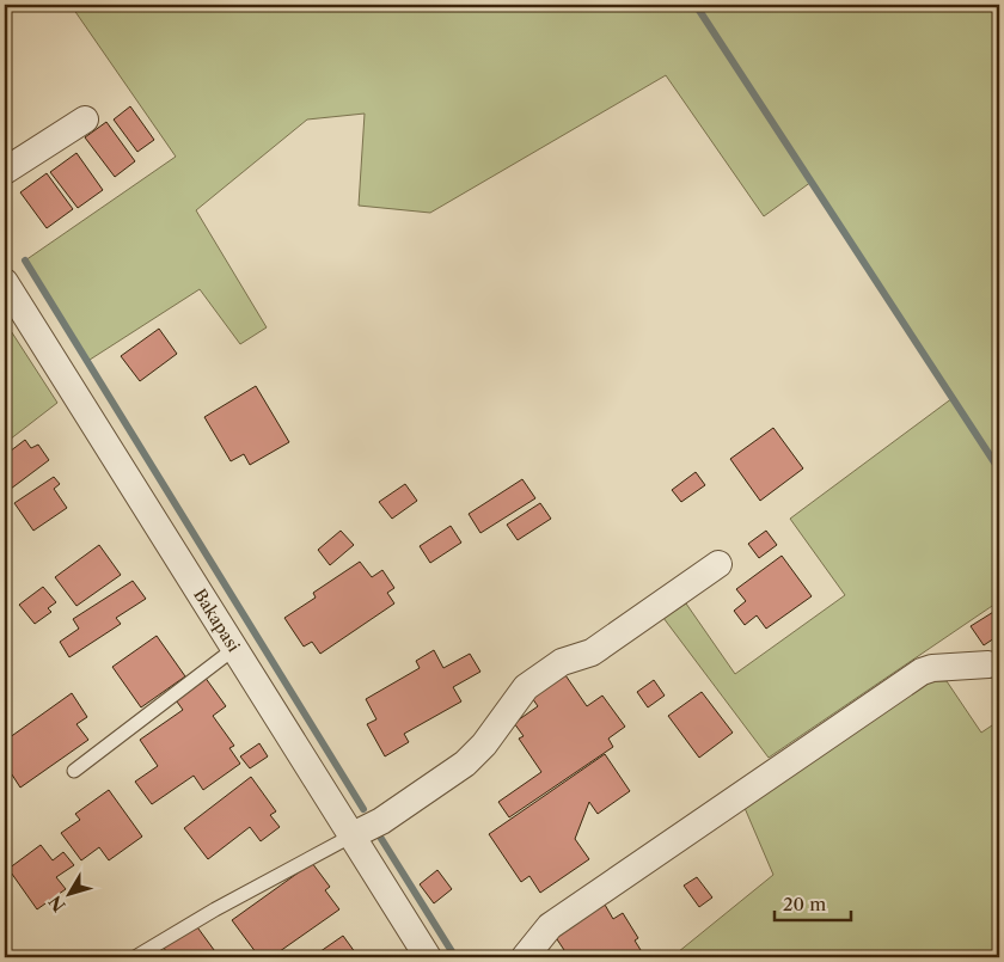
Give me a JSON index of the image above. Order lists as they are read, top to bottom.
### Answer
{
  "streets": {
    "street": ["Bakapasi"]
  },
  "scale_bar": "20 m",
  "north": "bottom left"
}
